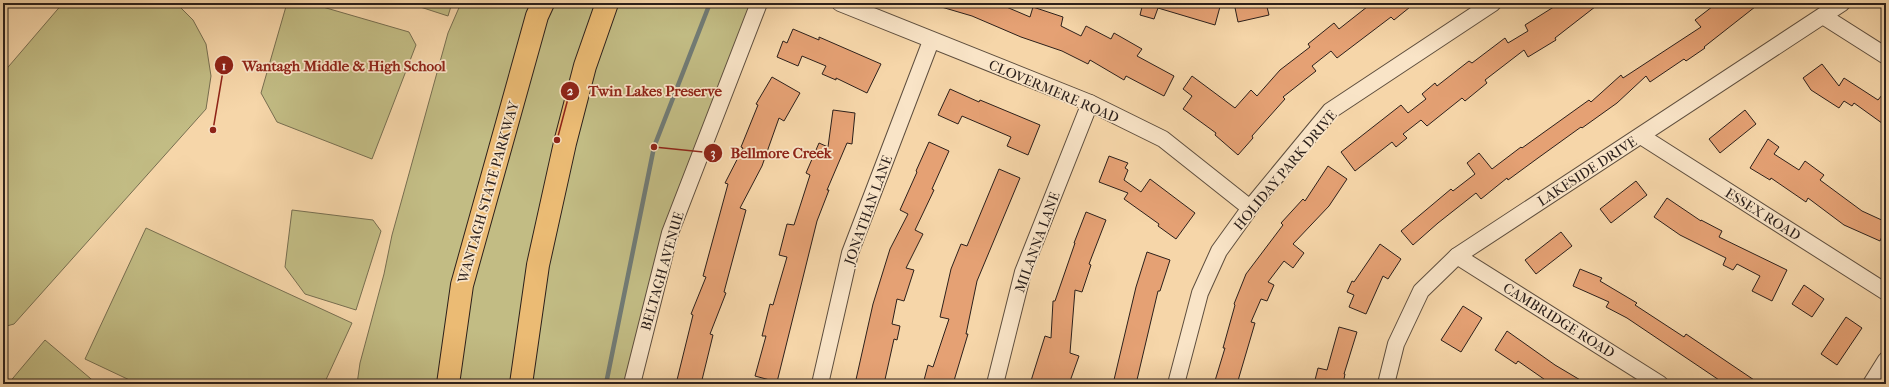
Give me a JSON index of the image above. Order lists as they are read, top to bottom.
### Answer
{
  "streets": {
    "highway": ["WANTAGH STATE PARKWAY"],
    "street": [
      "CLOVERMERE ROAD",
      "HOLIDAY PARK DRIVE",
      "LAKESIDE DRIVE",
      "JONATHAN LANE",
      "ESSEX ROAD",
      "MILANNA LANE",
      "BELTAGH AVENUE",
      "CAMBRIDGE ROAD"
    ]
  },
  "crossings": [
    ["CLOVERMERE ROAD", "HOLIDAY PARK DRIVE"],
    ["CLOVERMERE ROAD", "JONATHAN LANE"],
    ["CLOVERMERE ROAD", "MILANNA LANE"],
    ["LAKESIDE DRIVE", "ESSEX ROAD"],
    ["LAKESIDE DRIVE", "CAMBRIDGE ROAD"]
  ],
  "places": ["Wantagh Middle & High School", "Twin Lakes Preserve", "Bellmore Creek"]
}
